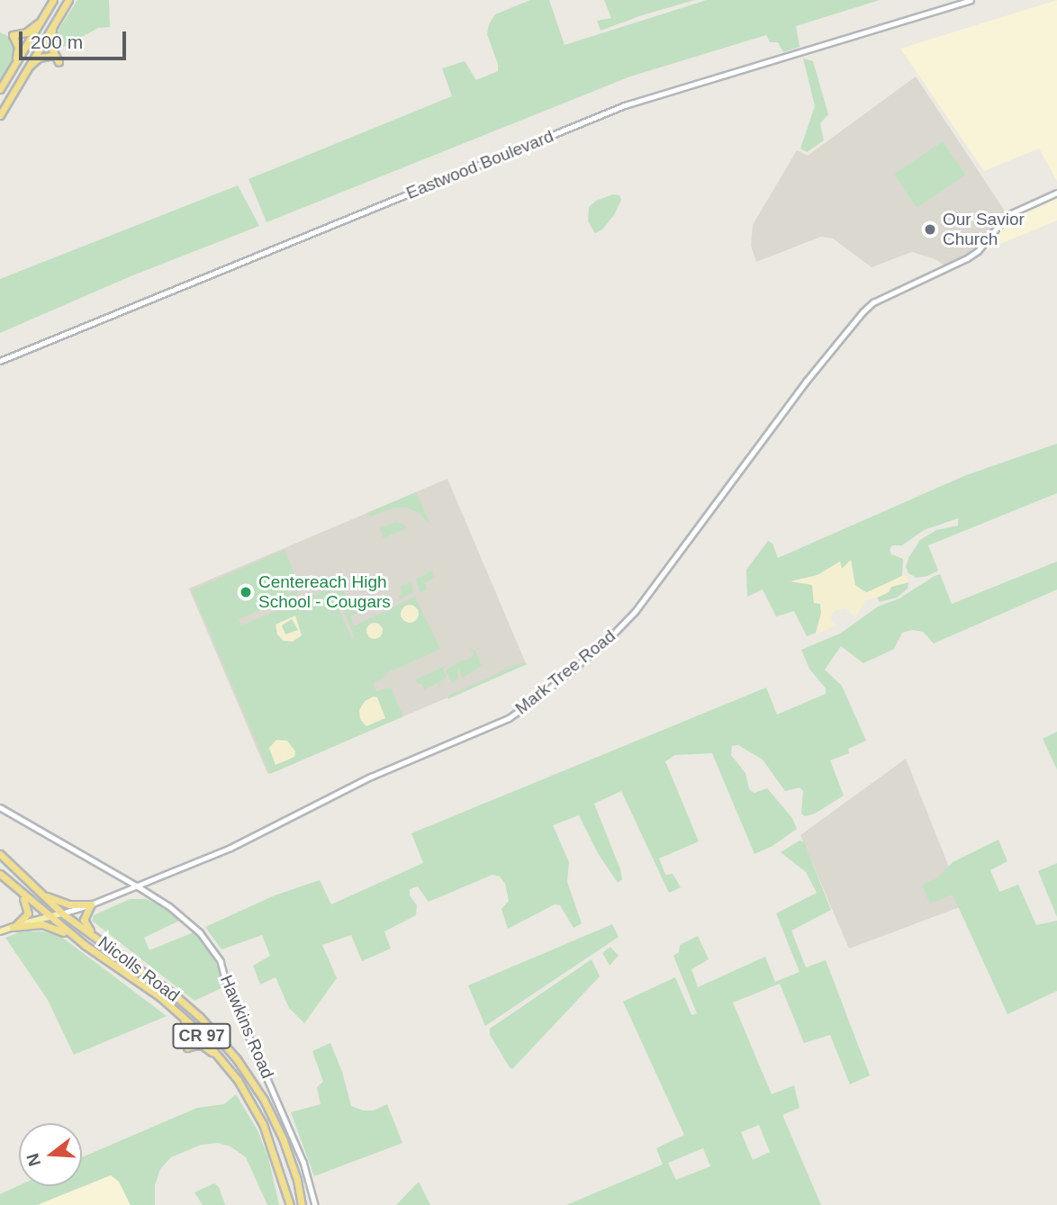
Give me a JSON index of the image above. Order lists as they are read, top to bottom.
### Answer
{
  "streets": {
    "highway": ["Nicolls Road", "CR 97"],
    "main road": ["Mark Tree Road"],
    "street": ["Eastwood Boulevard", "Hawkins Road"]
  },
  "crossings": [
    ["Mark Tree Road", "Nicolls Road"],
    ["Mark Tree Road", "Hawkins Road"]
  ],
  "places": ["Our Savior Church", "Centereach High School - Cougars"],
  "scale_bar": "200 m",
  "north": "left"
}
